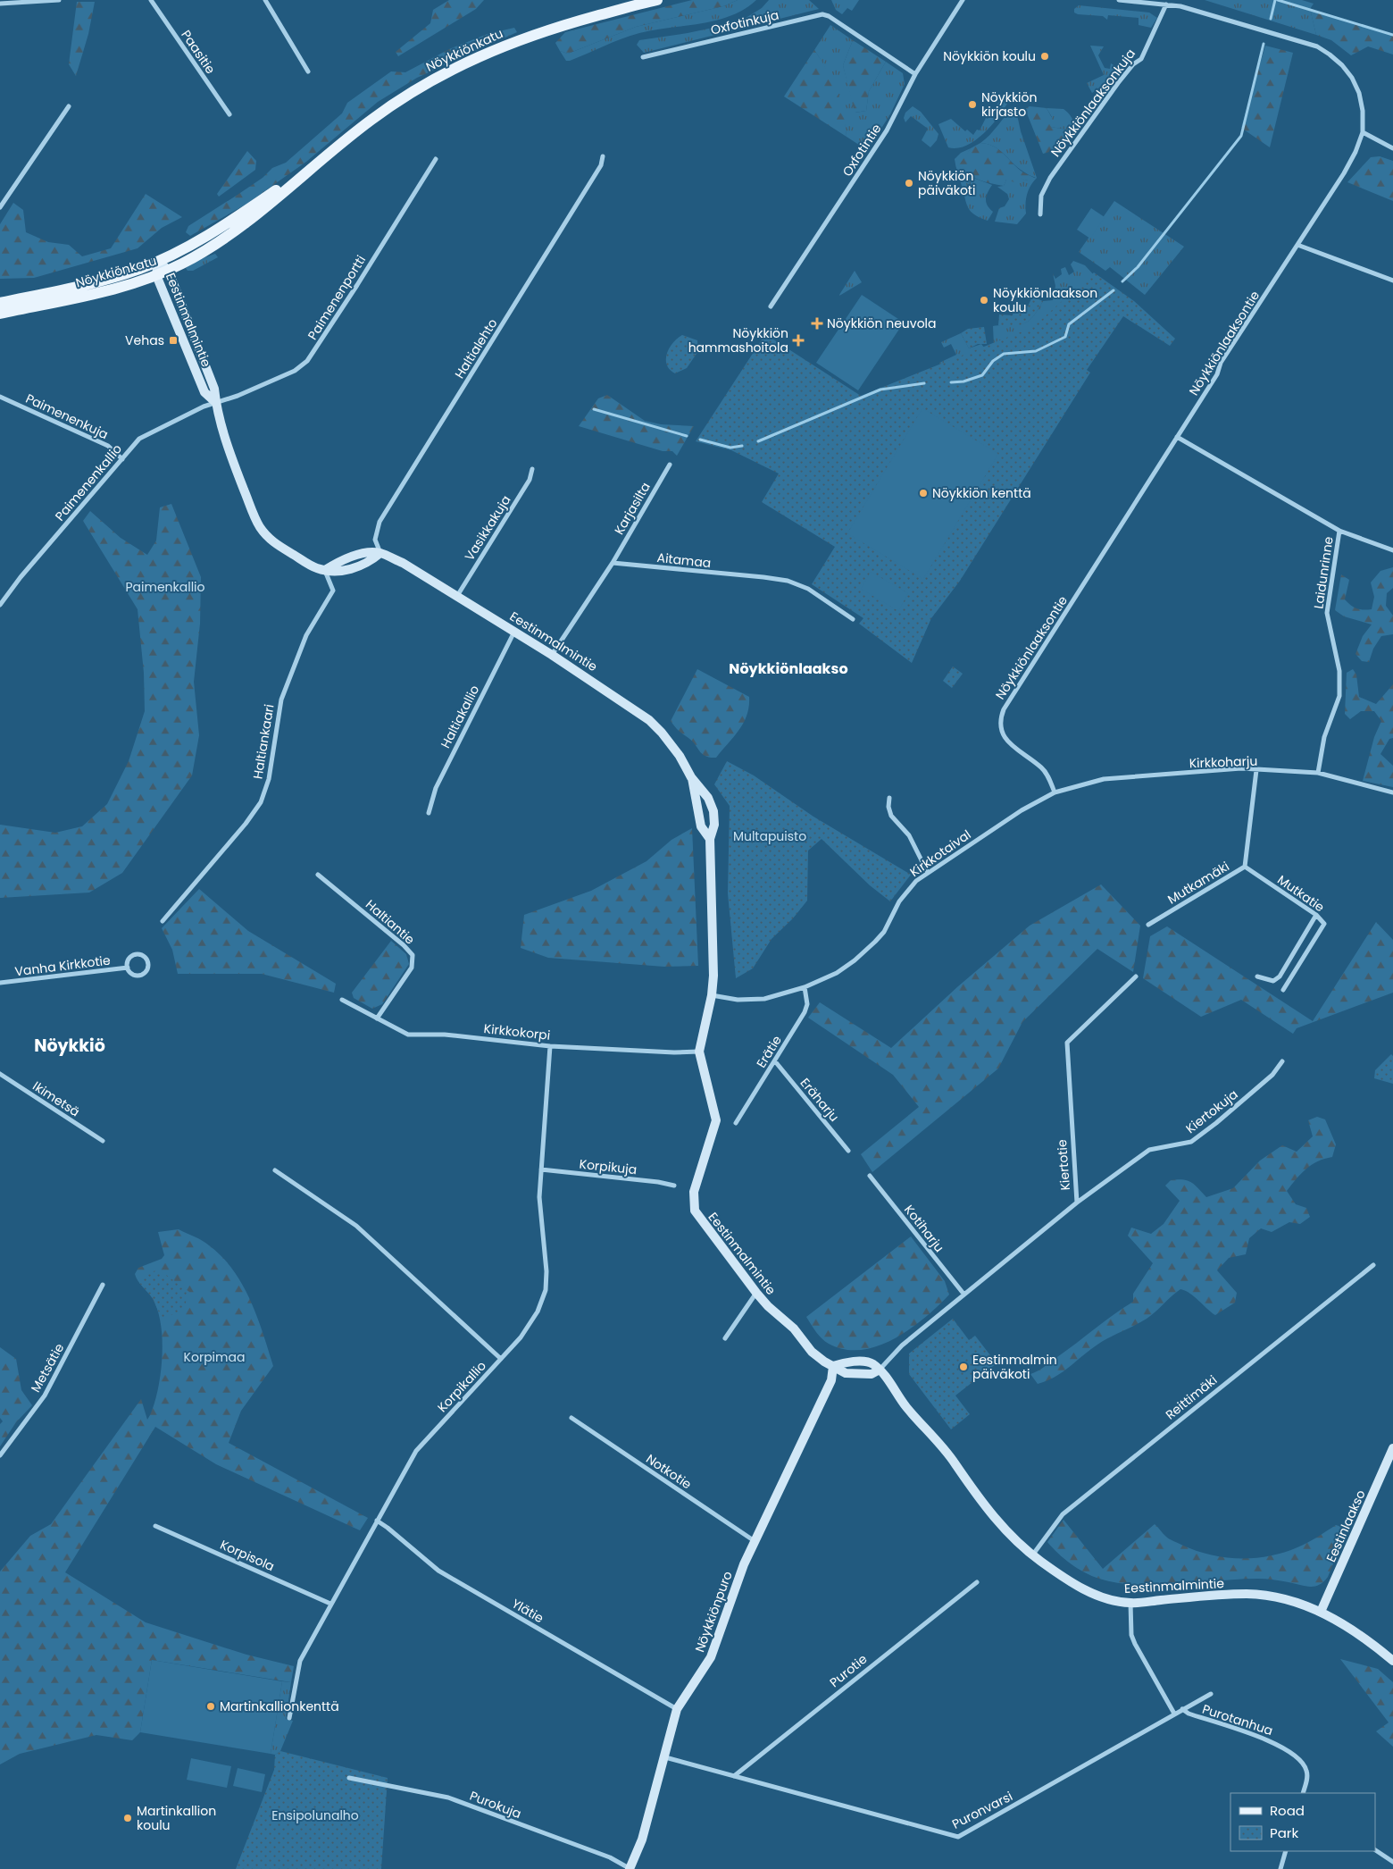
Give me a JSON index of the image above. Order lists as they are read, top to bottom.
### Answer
{
  "streets": {
    "main road": ["Nöykkiönkatu"],
    "street": [
      "Oxfotinkuja",
      "Paasitie",
      "Nöykkiönlaaksonkuja",
      "Oxfotintie",
      "Paimenenportti",
      "Eestinmalmintie",
      "Nöykkiönlaaksontie",
      "Haltialehto",
      "Paimenenkuja",
      "Paimenenkallio",
      "Karjasilta",
      "Vasikkakuja",
      "Aitamaa",
      "Laidunrinne",
      "Haltiakallio",
      "Haltiankaari",
      "Kirkkoharju",
      "Kirkkotaival",
      "Mutkamäki",
      "Mutkatie",
      "Haltiantie",
      "Vanha Kirkkotie",
      "Kirkkokorpi",
      "Erätie",
      "Ikimetsä",
      "Eräharju",
      "Kiertokuja",
      "Kiertotie",
      "Korpikuja",
      "Kotiharju",
      "Metsätie",
      "Korpikallio",
      "Reittimäki",
      "Notkotie",
      "Eestinlaakso",
      "Korpisola",
      "Ylätie",
      "Nöykkiönpuro",
      "Purotie",
      "Purotanhua",
      "Purokuja",
      "Puronvarsi"
    ]
  },
  "crossings": [
    ["Oxfotinkuja", "Oxfotintie"],
    ["Nöykkiönkatu", "Eestinmalmintie"],
    ["Nöykkiönlaaksonkuja", "Nöykkiönlaaksontie"],
    ["Paimenenportti", "Eestinmalmintie"],
    ["Paimenenportti", "Paimenenkallio"],
    ["Eestinmalmintie", "Haltialehto"],
    ["Eestinmalmintie", "Paimenenkallio"],
    ["Eestinmalmintie", "Vasikkakuja"],
    ["Eestinmalmintie", "Haltiakallio"],
    ["Eestinmalmintie", "Haltiankaari"],
    ["Eestinmalmintie", "Kirkkotaival"],
    ["Eestinmalmintie", "Kirkkokorpi"],
    ["Eestinmalmintie", "Kiertotie"],
    ["Eestinmalmintie", "Reittimäki"],
    ["Eestinmalmintie", "Eestinlaakso"],
    ["Eestinmalmintie", "Nöykkiönpuro"],
    ["Nöykkiönlaaksontie", "Laidunrinne"],
    ["Nöykkiönlaaksontie", "Kirkkoharju"],
    ["Nöykkiönlaaksontie", "Kirkkotaival"],
    ["Paimenenkuja", "Paimenenkallio"],
    ["Karjasilta", "Aitamaa"],
    ["Laidunrinne", "Kirkkoharju"],
    ["Kirkkoharju", "Kirkkotaival"],
    ["Kirkkoharju", "Mutkamäki"],
    ["Kirkkotaival", "Erätie"],
    ["Mutkamäki", "Mutkatie"],
    ["Haltiantie", "Kirkkokorpi"],
    ["Kirkkokorpi", "Korpikallio"],
    ["Erätie", "Eräharju"],
    ["Kiertokuja", "Kiertotie"],
    ["Kiertotie", "Kotiharju"],
    ["Korpikuja", "Korpikallio"],
    ["Korpikallio", "Korpisola"],
    ["Korpikallio", "Ylätie"],
    ["Notkotie", "Nöykkiönpuro"],
    ["Ylätie", "Nöykkiönpuro"],
    ["Nöykkiönpuro", "Purokuja"],
    ["Nöykkiönpuro", "Puronvarsi"],
    ["Purotie", "Puronvarsi"],
    ["Purotanhua", "Puronvarsi"]
  ],
  "districts": ["Nöykkiönlaakso", "Nöykkiö"],
  "parks": [
    "Paimenkallio",
    "Multapuisto",
    "Korpimaa",
    "Ensipolunalho"
  ],
  "places": {
    "other": [
      "Nöykkiön koulu",
      "Nöykkiön kirjasto",
      "Nöykkiön päiväkoti",
      "Nöykkiönlaakson koulu",
      "Nöykkiön kenttä",
      "Eestinmalmin päiväkoti",
      "Martinkallionkenttä",
      "Martinkallion koulu"
    ],
    "health": ["Nöykkiön neuvola", "Nöykkiön hammashoitola"],
    "transit": ["Vehas"]
  },
  "legend": ["Road", "Park"]
}
